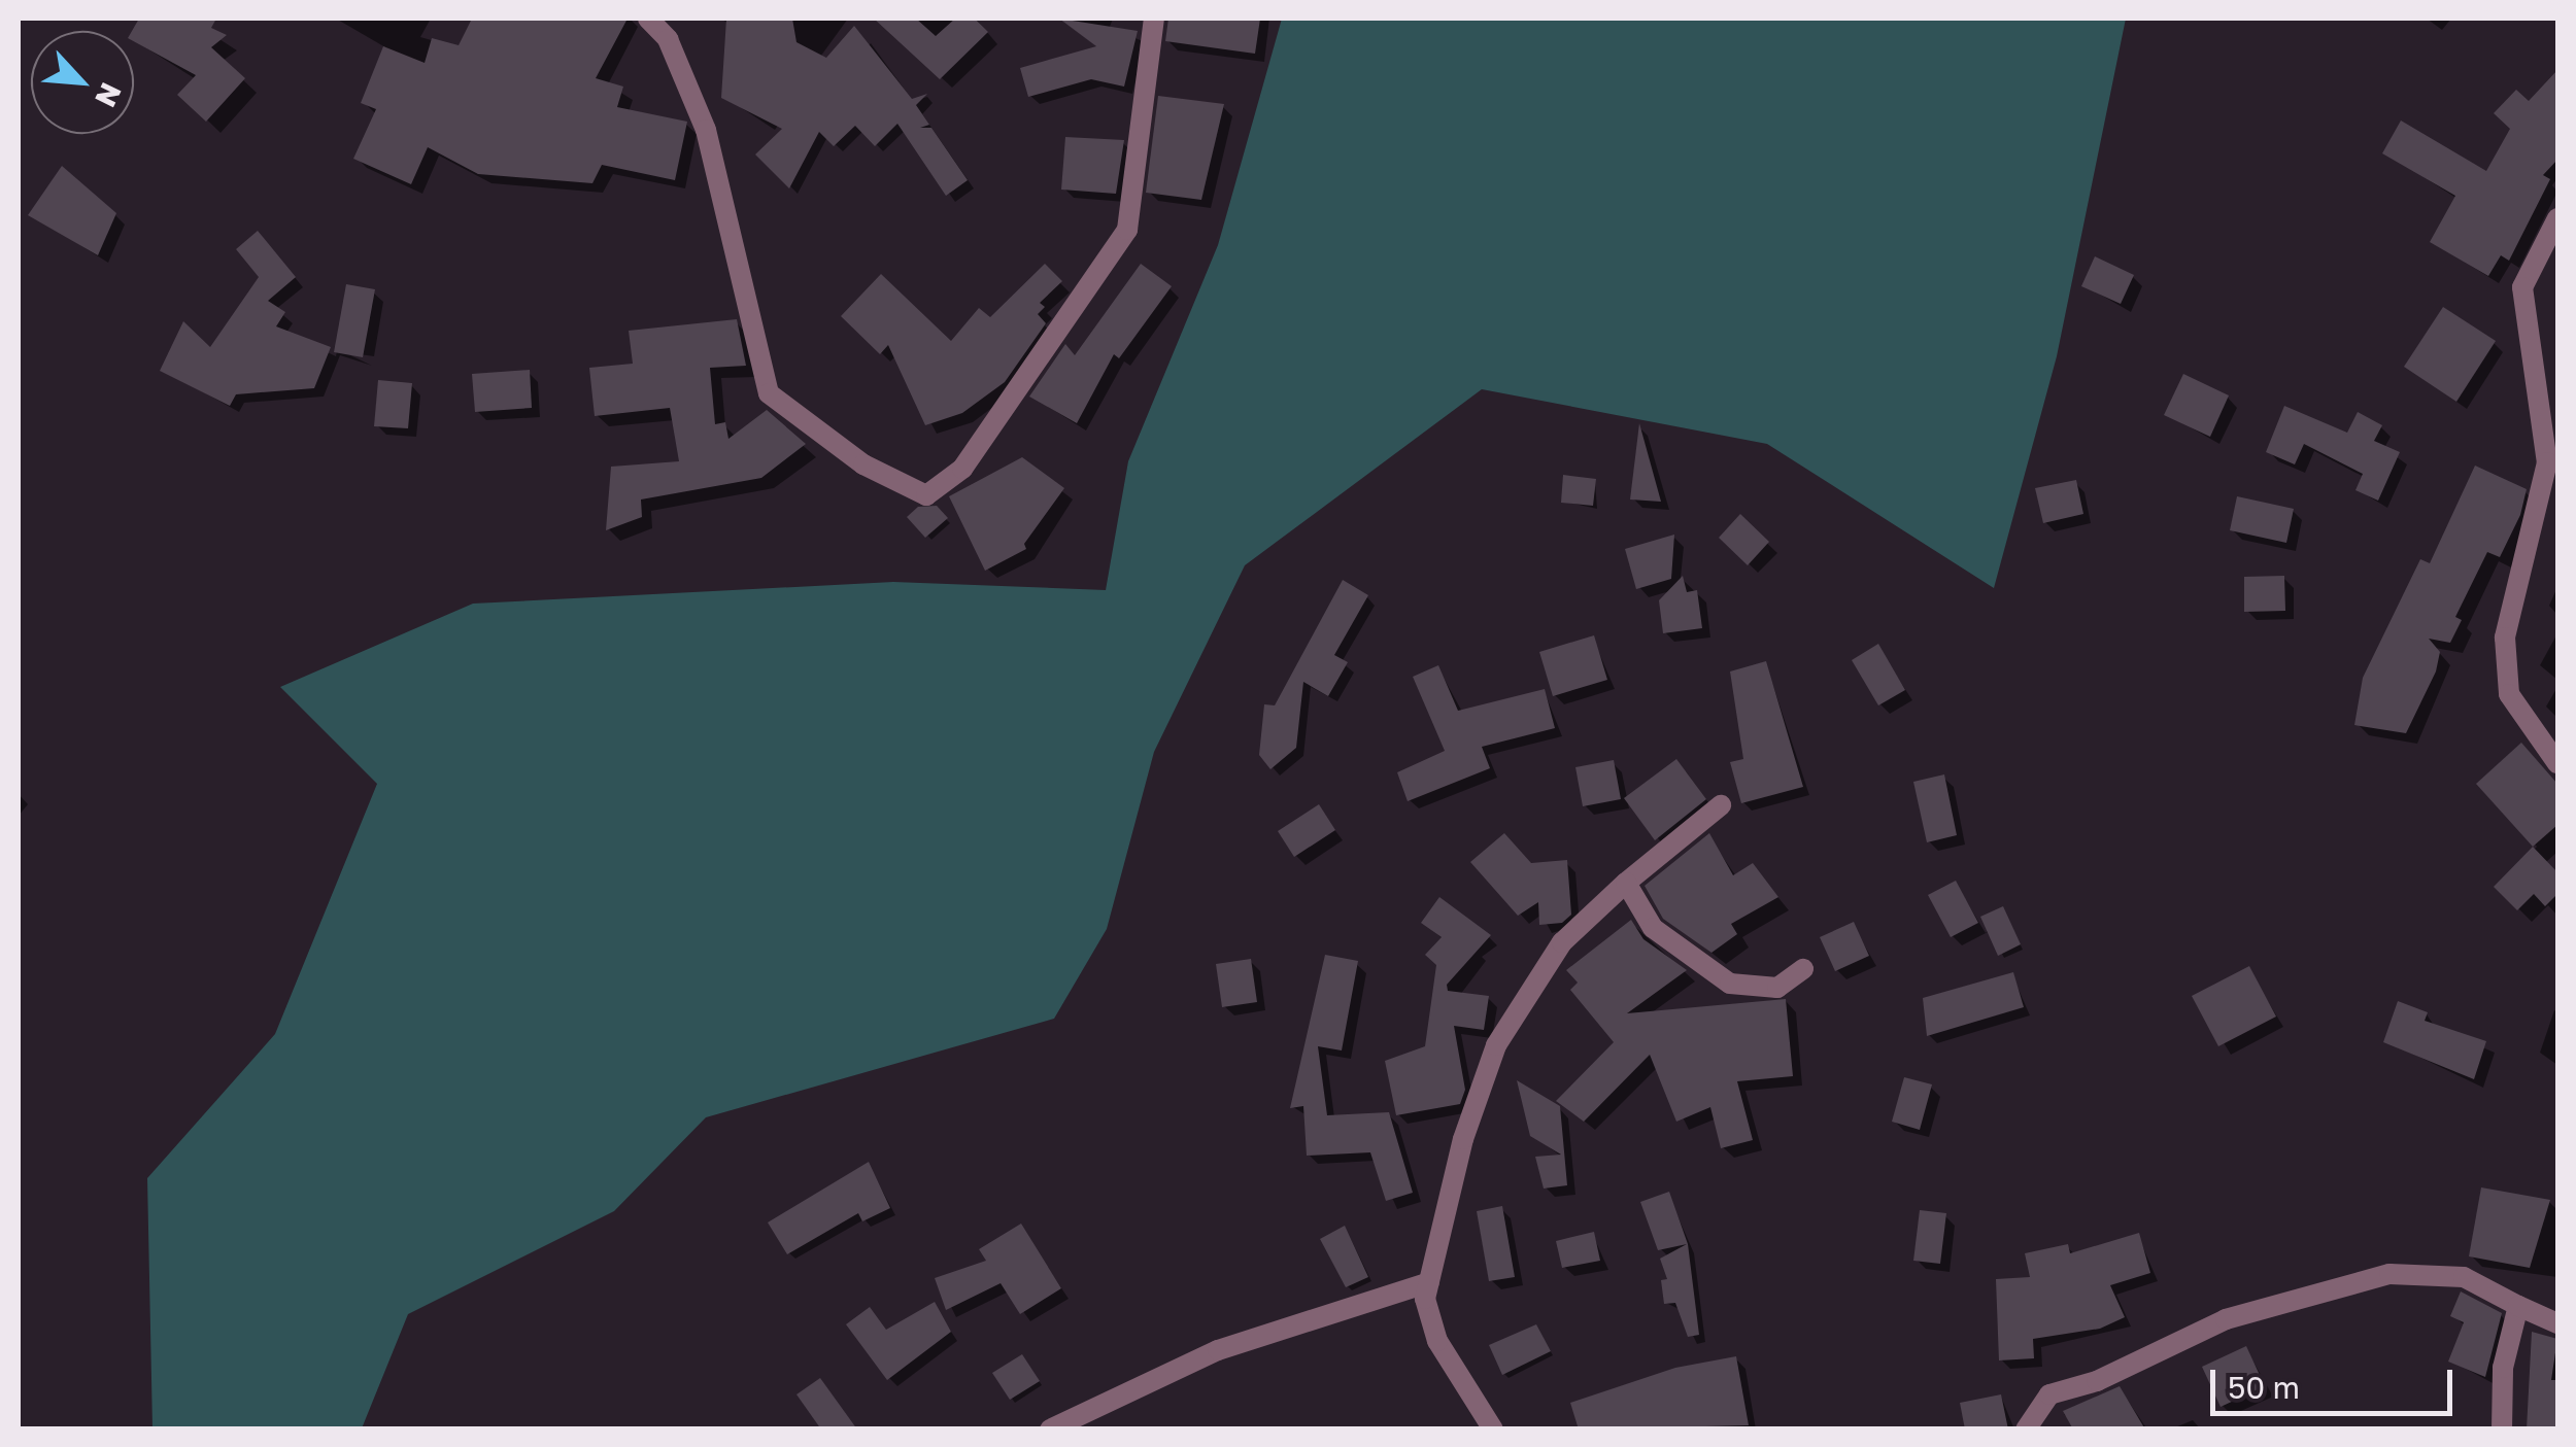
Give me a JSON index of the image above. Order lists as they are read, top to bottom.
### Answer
{
  "scale_bar": "50 m",
  "north": "bottom right"
}
